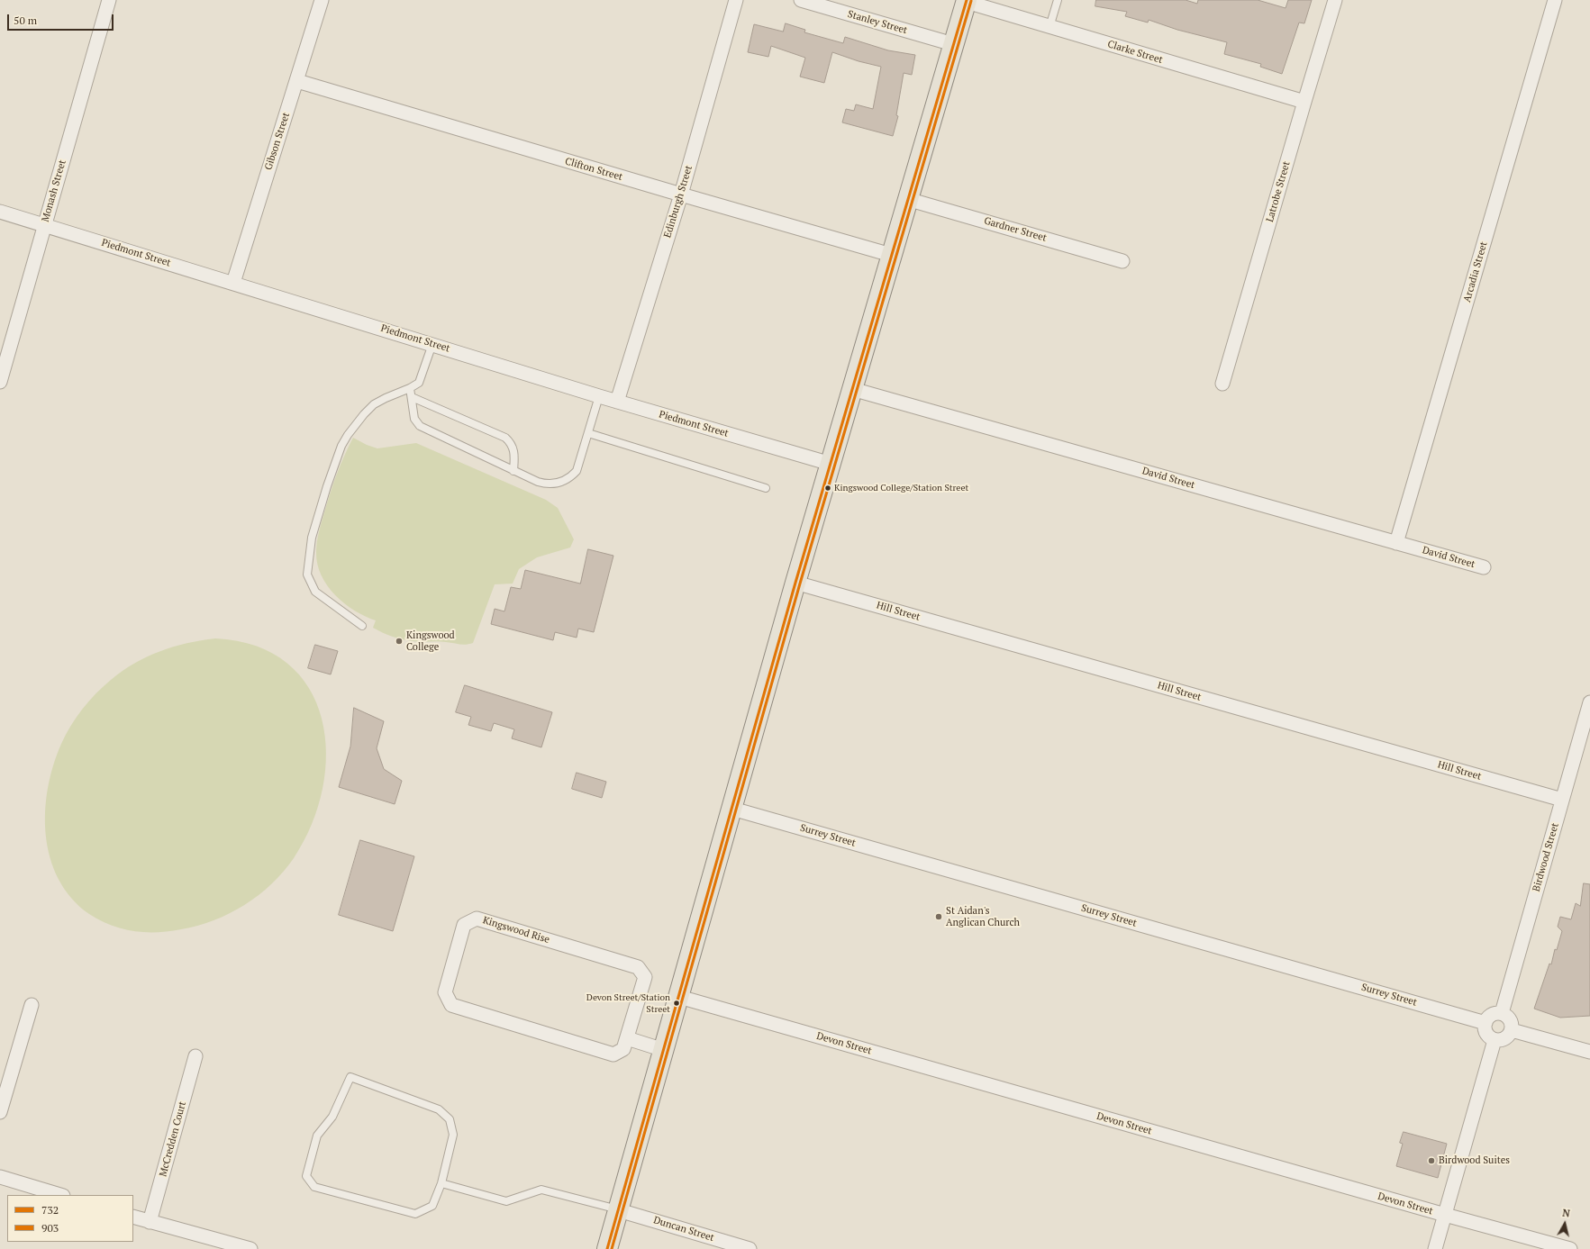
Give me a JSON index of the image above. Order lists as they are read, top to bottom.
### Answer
{
  "streets": {
    "street": [
      "Stanley Street",
      "Clarke Street",
      "Gibson Street",
      "Clifton Street",
      "Monash Street",
      "Latrobe Street",
      "Edinburgh Street",
      "Gardner Street",
      "Piedmont Street",
      "Arcadia Street",
      "David Street",
      "Hill Street",
      "Surrey Street",
      "Birdwood Street",
      "Kingswood Rise",
      "Devon Street",
      "McCredden Court",
      "Duncan Street"
    ]
  },
  "crossings": [
    ["Clarke Street", "Latrobe Street"],
    ["Gibson Street", "Clifton Street"],
    ["Gibson Street", "Piedmont Street"],
    ["Clifton Street", "Edinburgh Street"],
    ["Monash Street", "Piedmont Street"],
    ["Edinburgh Street", "Piedmont Street"],
    ["Arcadia Street", "David Street"],
    ["Hill Street", "Birdwood Street"],
    ["Surrey Street", "Birdwood Street"]
  ],
  "places": [
    "Kingswood College/Station Street",
    "Kingswood College",
    "St Aidan's Anglican Church",
    "Devon Street/Station Street",
    "Birdwood Suites"
  ],
  "lines": ["transit line 732", "transit line 903"],
  "legend": ["732", "903"],
  "scale_bar": "50 m",
  "north": "top"
}
